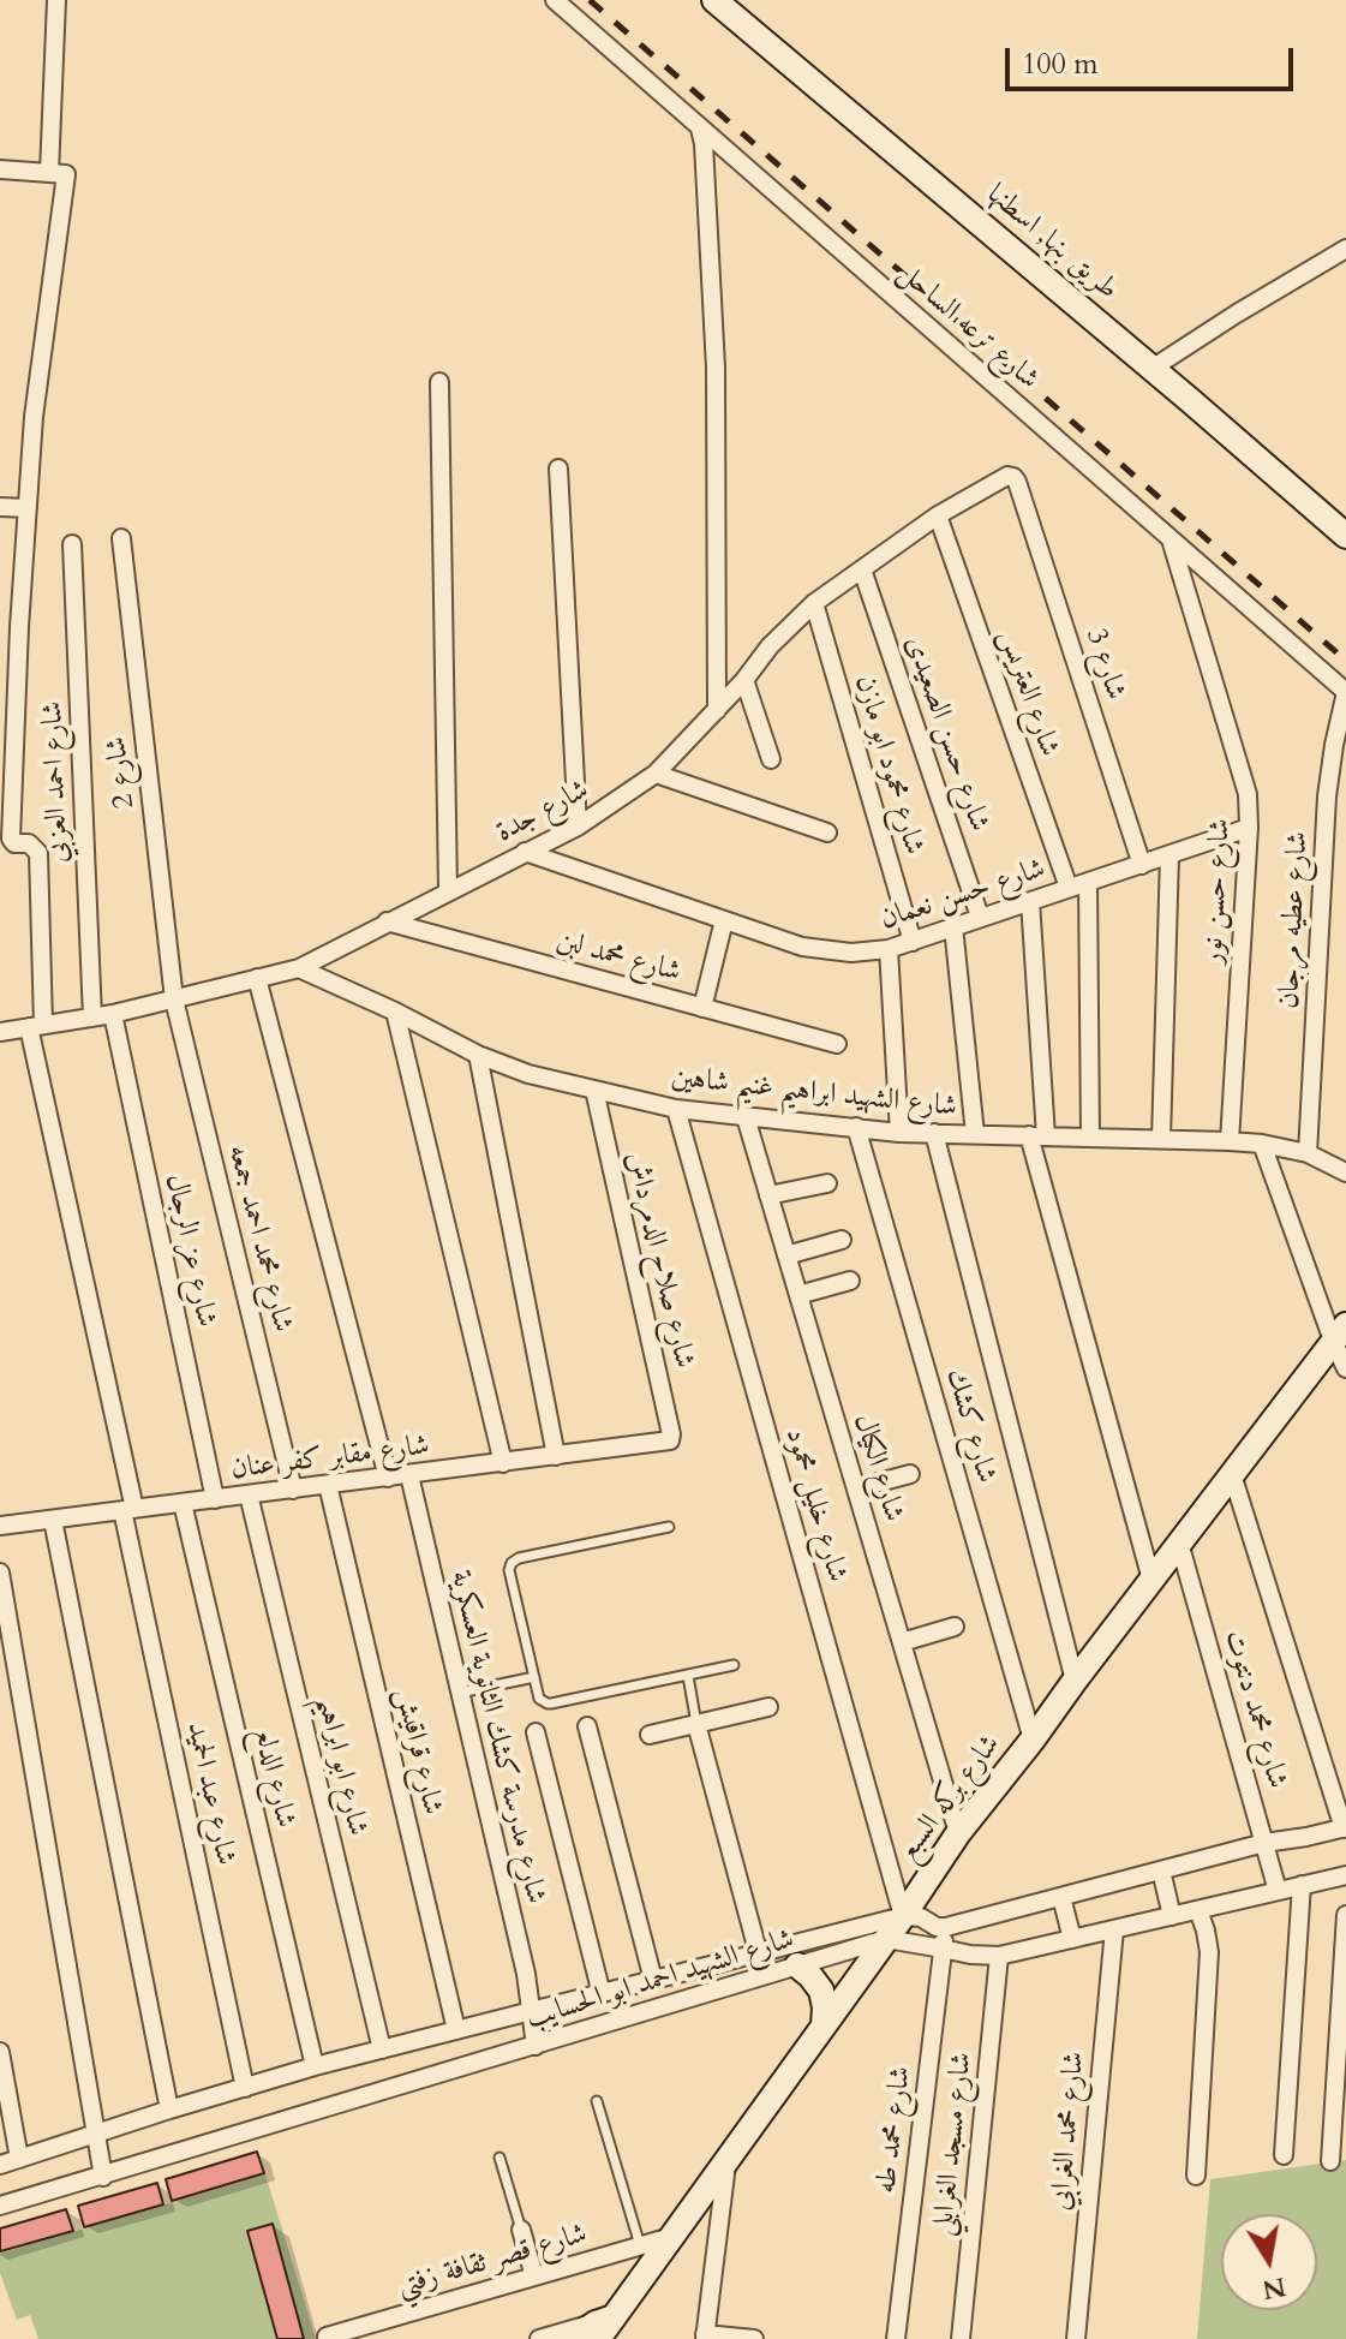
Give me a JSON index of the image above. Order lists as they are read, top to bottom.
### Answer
{
  "streets": {
    "main road": ["طريق بنها, اسطنها", "شارع بركه السبع"],
    "street": [
      "شارع ترعه الساحل",
      "شارع 3",
      "شارع العتريس",
      "شارع حسن الصعيدى",
      "شارع محمود ابو مازن",
      "شارع 2",
      "شارع احمد العزبي",
      "شارع جدة",
      "شارع حسن نور",
      "شارع حسن نعمان",
      "شارع عطيه مرجان",
      "شارع محمد لبن",
      "شارع الشهيد ابراهيم غنيم شاهين",
      "شارع محمد احمد جمعه",
      "شارع عز الرجال",
      "شارع صلاح الدمرداش",
      "شارع كشك",
      "شارع مقابر كفر عنان",
      "شارع الكيال",
      "شارع خليل محمود",
      "شارع محمد دنتوت",
      "شارع مدرسة كشك الثانوية العسكرية",
      "شارع قراقيش",
      "شارع ابو ابراهيم",
      "شارع الدلع",
      "شارع عبد الحميد",
      "شارع الشهيد احمد ابو الحسايب",
      "شارع محمد طه",
      "شارع محمد الغرابي",
      "شارع مسجد الغرابلي",
      "شارع قصر ثقافة زفتي"
    ]
  },
  "crossings": [
    ["شارع ترعه الساحل", "شارع حسن نور"],
    ["شارع ترعه الساحل", "شارع عطيه مرجان"],
    ["شارع 3", "شارع جدة"],
    ["شارع 3", "شارع حسن نعمان"],
    ["شارع العتريس", "شارع جدة"],
    ["شارع العتريس", "شارع حسن نعمان"],
    ["شارع حسن الصعيدى", "شارع جدة"],
    ["شارع حسن الصعيدى", "شارع حسن نعمان"],
    ["شارع محمود ابو مازن", "شارع جدة"],
    ["شارع محمود ابو مازن", "شارع حسن نعمان"],
    ["شارع 2", "شارع جدة"],
    ["شارع 2", "شارع محمد احمد جمعه"],
    ["شارع احمد العزبي", "شارع جدة"],
    ["شارع جدة", "شارع حسن نعمان"],
    ["شارع جدة", "شارع محمد لبن"],
    ["شارع جدة", "شارع الشهيد ابراهيم غنيم شاهين"],
    ["شارع جدة", "شارع محمد احمد جمعه"],
    ["شارع جدة", "شارع عز الرجال"],
    ["شارع جدة", "شارع عبد الحميد"],
    ["شارع حسن نور", "شارع حسن نعمان"],
    ["شارع حسن نور", "شارع الشهيد ابراهيم غنيم شاهين"],
    ["شارع عطيه مرجان", "شارع الشهيد ابراهيم غنيم شاهين"],
    ["شارع الشهيد ابراهيم غنيم شاهين", "شارع صلاح الدمرداش"],
    ["شارع الشهيد ابراهيم غنيم شاهين", "شارع كشك"],
    ["شارع الشهيد ابراهيم غنيم شاهين", "شارع الكيال"],
    ["شارع الشهيد ابراهيم غنيم شاهين", "شارع خليل محمود"],
    ["شارع محمد احمد جمعه", "شارع مقابر كفر عنان"],
    ["شارع عز الرجال", "شارع مقابر كفر عنان"],
    ["شارع صلاح الدمرداش", "شارع مقابر كفر عنان"],
    ["شارع كشك", "شارع بركه السبع"],
    ["شارع مقابر كفر عنان", "شارع مدرسة كشك الثانوية العسكرية"],
    ["شارع مقابر كفر عنان", "شارع قراقيش"],
    ["شارع مقابر كفر عنان", "شارع ابو ابراهيم"],
    ["شارع مقابر كفر عنان", "شارع الدلع"],
    ["شارع مقابر كفر عنان", "شارع عبد الحميد"],
    ["شارع الكيال", "شارع بركه السبع"],
    ["شارع خليل محمود", "شارع بركه السبع"],
    ["شارع خليل محمود", "شارع الشهيد احمد ابو الحسايب"],
    ["شارع محمد دنتوت", "شارع بركه السبع"],
    ["شارع محمد دنتوت", "شارع الشهيد احمد ابو الحسايب"],
    ["شارع مدرسة كشك الثانوية العسكرية", "شارع الشهيد احمد ابو الحسايب"],
    ["شارع قراقيش", "شارع الشهيد احمد ابو الحسايب"],
    ["شارع ابو ابراهيم", "شارع الشهيد احمد ابو الحسايب"],
    ["شارع الدلع", "شارع الشهيد احمد ابو الحسايب"],
    ["شارع عبد الحميد", "شارع الشهيد احمد ابو الحسايب"],
    ["شارع بركه السبع", "شارع الشهيد احمد ابو الحسايب"],
    ["شارع بركه السبع", "شارع قصر ثقافة زفتي"],
    ["شارع الشهيد احمد ابو الحسايب", "شارع محمد طه"],
    ["شارع الشهيد احمد ابو الحسايب", "شارع محمد الغرابي"],
    ["شارع الشهيد احمد ابو الحسايب", "شارع مسجد الغرابلي"]
  ],
  "scale_bar": "100 m",
  "north": "bottom"
}
